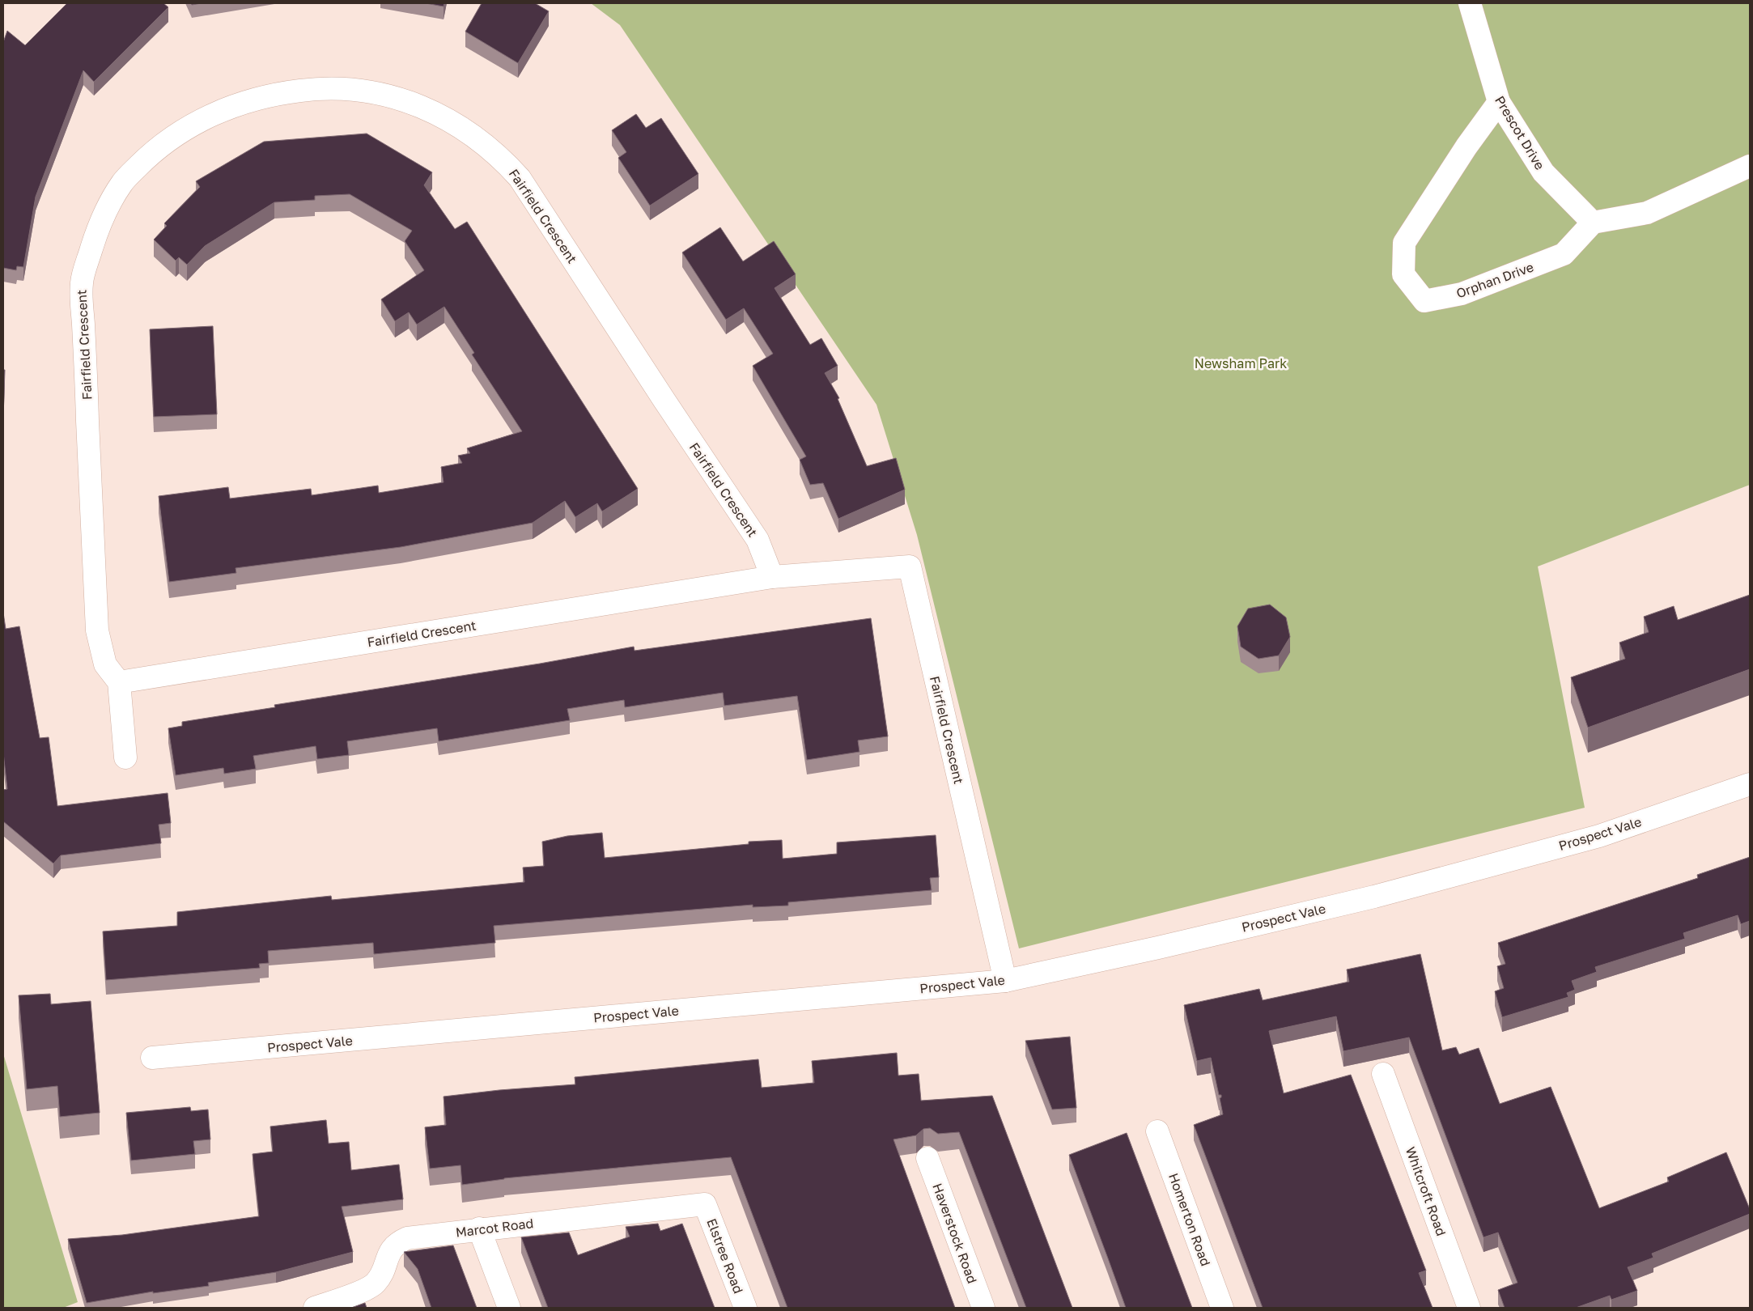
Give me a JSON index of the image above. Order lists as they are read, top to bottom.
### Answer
{
  "streets": {
    "street": [
      "Prescot Drive",
      "Fairfield Crescent",
      "Orphan Drive",
      "Prospect Vale",
      "Whitcroft Road",
      "Homerton Road",
      "Marcot Road",
      "Haverstock Road",
      "Elstree Road"
    ]
  },
  "crossings": [
    ["Prescot Drive", "Orphan Drive"],
    ["Fairfield Crescent", "Prospect Vale"],
    ["Marcot Road", "Elstree Road"]
  ],
  "parks": ["Newsham Park"]
}
